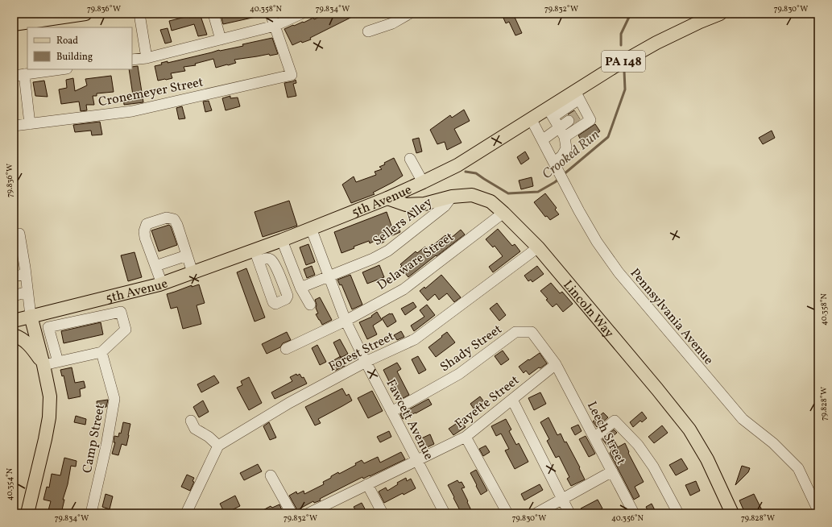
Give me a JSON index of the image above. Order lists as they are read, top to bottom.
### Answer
{
  "streets": {
    "main road": ["PA 148", "5th Avenue", "Lincoln Way"],
    "street": [
      "Cronemeyer Street",
      "Sellers Alley",
      "Delaware Street",
      "Pennsylvania Avenue",
      "Shady Street",
      "Forest Street",
      "Fayette Street",
      "Fawcett Avenue",
      "Leech Street",
      "Camp Street"
    ]
  },
  "crossings": [
    ["5th Avenue", "Lincoln Way"],
    ["5th Avenue", "Pennsylvania Avenue"],
    ["5th Avenue", "Fawcett Avenue"],
    ["Sellers Alley", "Lincoln Way"],
    ["Sellers Alley", "Fawcett Avenue"],
    ["Delaware Street", "Lincoln Way"],
    ["Delaware Street", "Fawcett Avenue"],
    ["Lincoln Way", "Forest Street"],
    ["Shady Street", "Fayette Street"],
    ["Shady Street", "Fawcett Avenue"],
    ["Shady Street", "Leech Street"],
    ["Forest Street", "Fawcett Avenue"],
    ["Fayette Street", "Fawcett Avenue"],
    ["Fayette Street", "Leech Street"]
  ],
  "water": ["Crooked Run"],
  "legend": ["Road", "Building"],
  "coordinates": [
    "79.836°W",
    "40.358°N",
    "79.834°W",
    "79.832°W",
    "79.830°W",
    "79.828°W",
    "40.354°N",
    "40.356°N"
  ]
}
